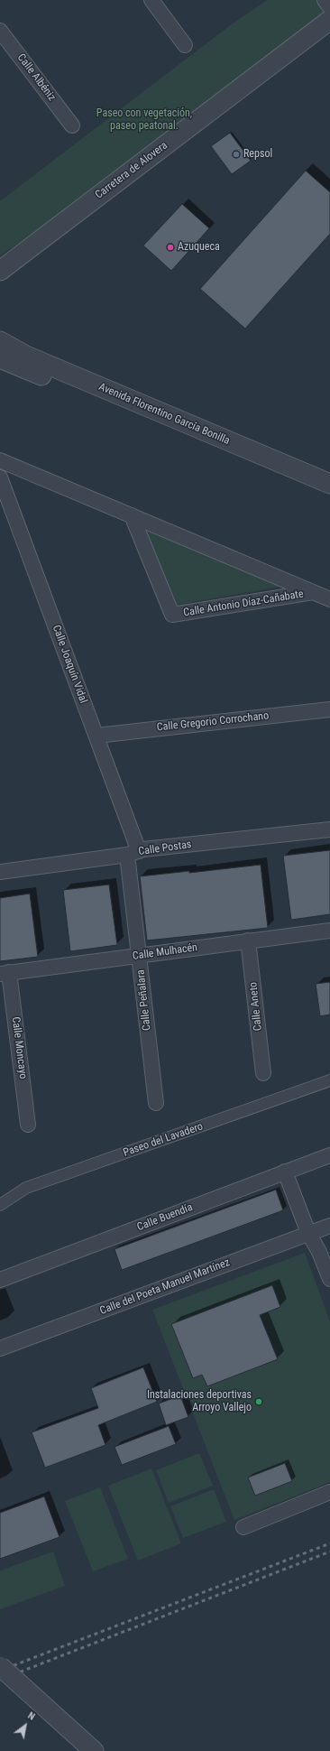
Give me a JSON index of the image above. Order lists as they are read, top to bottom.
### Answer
{
  "streets": {
    "street": [
      "Calle Albéniz",
      "Carretera de Alovera",
      "Avenida Florentino García Bonilla",
      "Calle Antonio Díaz-Cañabate",
      "Calle Joaquín Vidal",
      "Calle Gregorio Corrochano",
      "Calle Postas",
      "Calle Mulhacén",
      "Calle Peñalara",
      "Calle Aneto",
      "Calle Moncayo",
      "Paseo del Lavadero",
      "Calle Buendía",
      "Calle del Poeta Manuel Martínez"
    ]
  },
  "crossings": [
    ["Calle Joaquín Vidal", "Calle Gregorio Corrochano"],
    ["Calle Joaquín Vidal", "Calle Postas"],
    ["Calle Joaquín Vidal", "Calle Peñalara"],
    ["Calle Postas", "Calle Peñalara"],
    ["Calle Mulhacén", "Calle Peñalara"],
    ["Calle Mulhacén", "Calle Aneto"],
    ["Calle Mulhacén", "Calle Moncayo"]
  ],
  "parks": ["Paseo con vegetación, paseo peatonal."],
  "places": ["Repsol", "Azuqueca", "Instalaciones deportivas Arroyo Vallejo"],
  "north": "top right"
}
